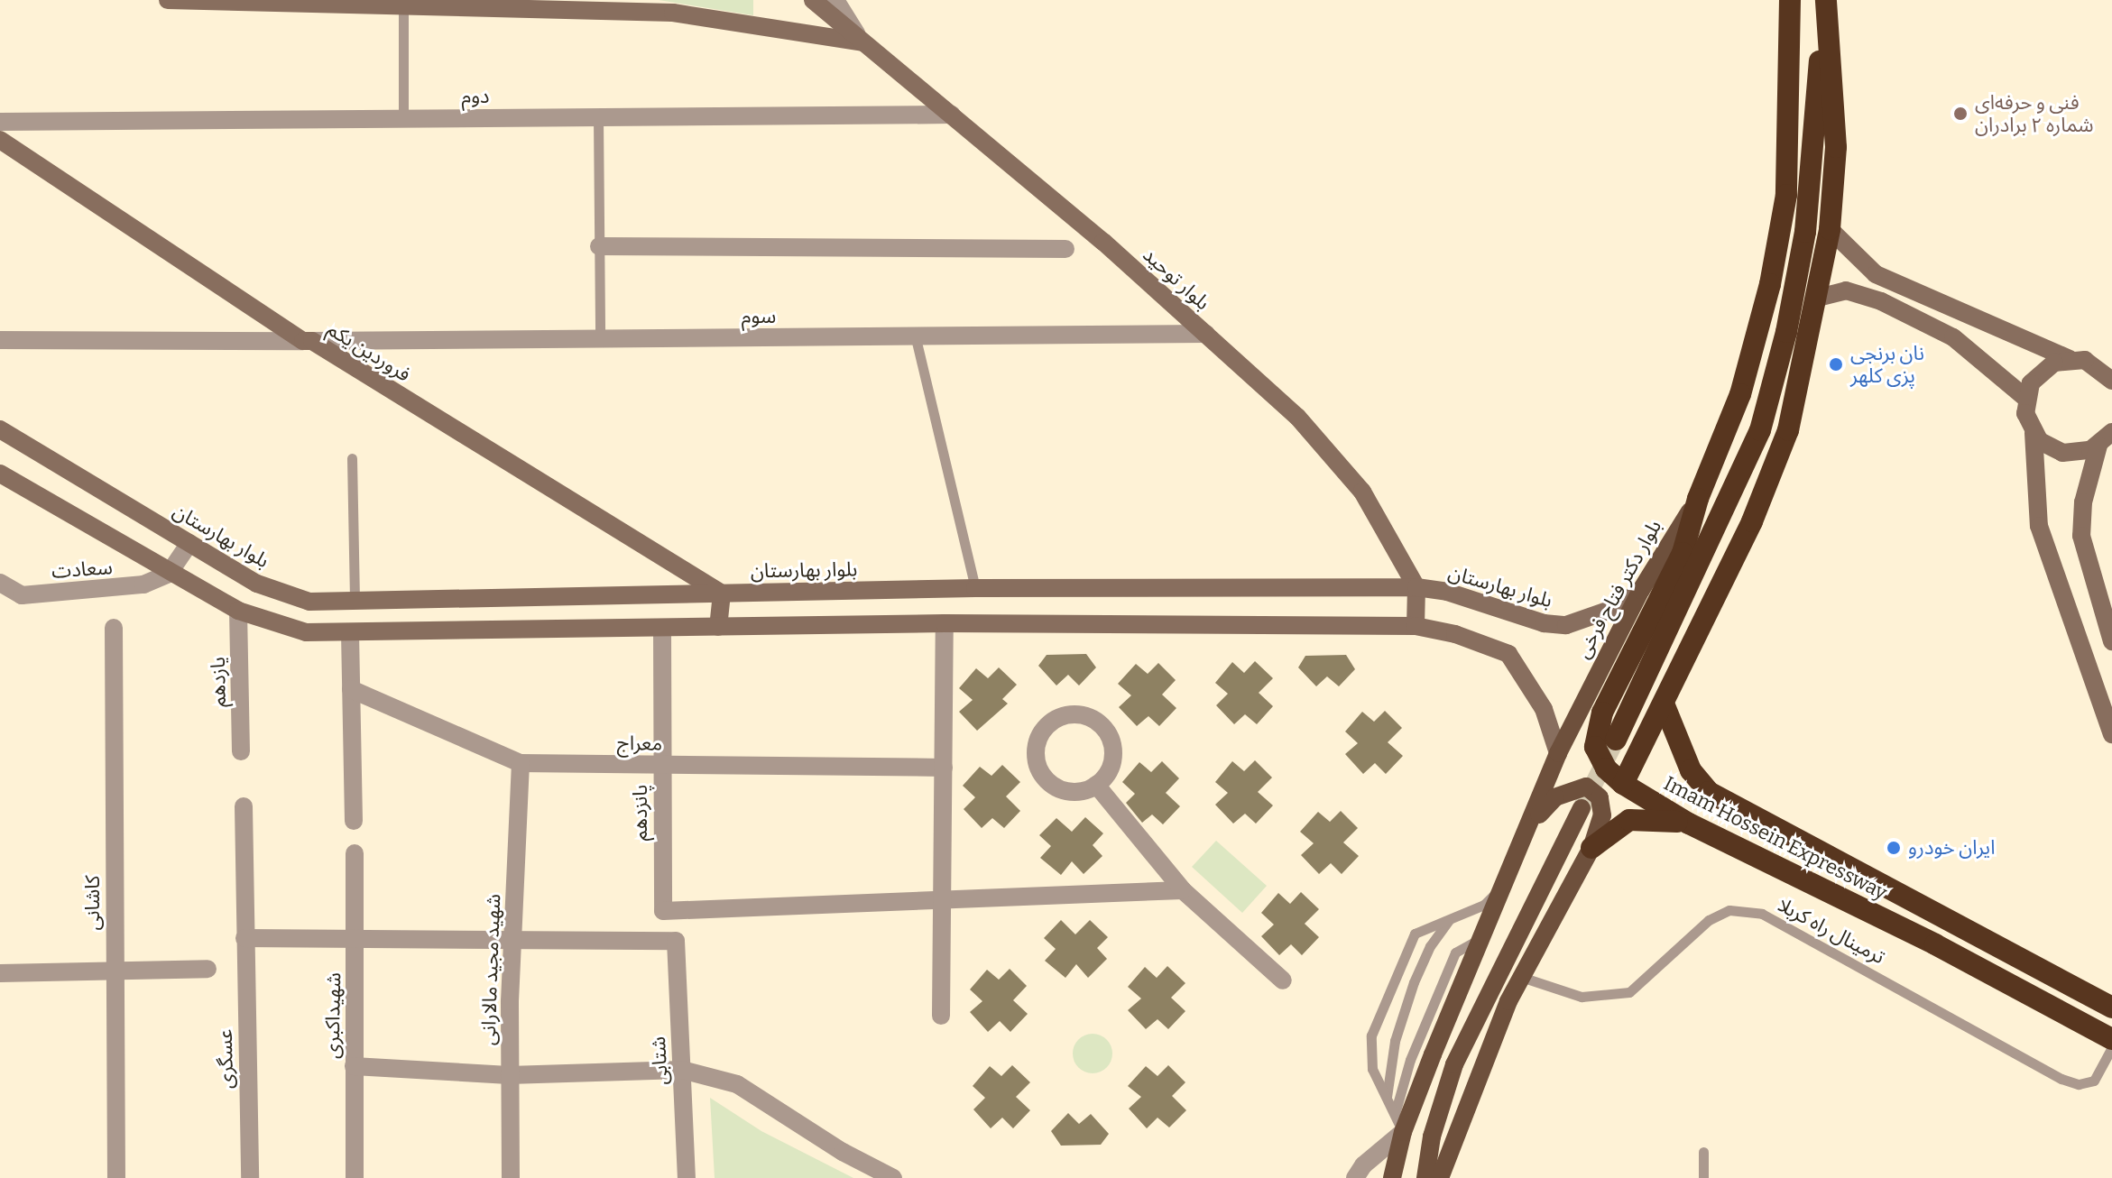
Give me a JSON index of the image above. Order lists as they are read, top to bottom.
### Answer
{
  "streets": {
    "highway": ["بلوار دکتر فتاح فرخی", "Imam Hossein Expressway"],
    "main road": ["بلوار توحید", "فروردین یکم", "بلوار بهارستان"],
    "street": [
      "دوم",
      "سوم",
      "سعادت",
      "یازدهم",
      "معراج",
      "پانزدهم",
      "کاشانی",
      "شهید مجید مالارانی",
      "شهیداکبری",
      "عسگری",
      "شتابی"
    ],
    "lane": ["ترمینال راه کربلا"]
  },
  "crossings": [
    ["دوم", "بلوار توحید"],
    ["بلوار توحید", "سوم"],
    ["بلوار توحید", "بلوار بهارستان"],
    ["سوم", "فروردین یکم"],
    ["فروردین یکم", "بلوار بهارستان"],
    ["بلوار بهارستان", "بلوار دکتر فتاح فرخی"],
    ["بلوار دکتر فتاح فرخی", "Imam Hossein Expressway"],
    ["معراج", "پانزدهم"],
    ["معراج", "شهید مجید مالارانی"],
    ["شهید مجید مالارانی", "شتابی"]
  ],
  "places": ["فنی و حرفه‌ای شماره ۲ برادران", "نان برنجی پزی کلهر", "ایران خودرو"]
}
